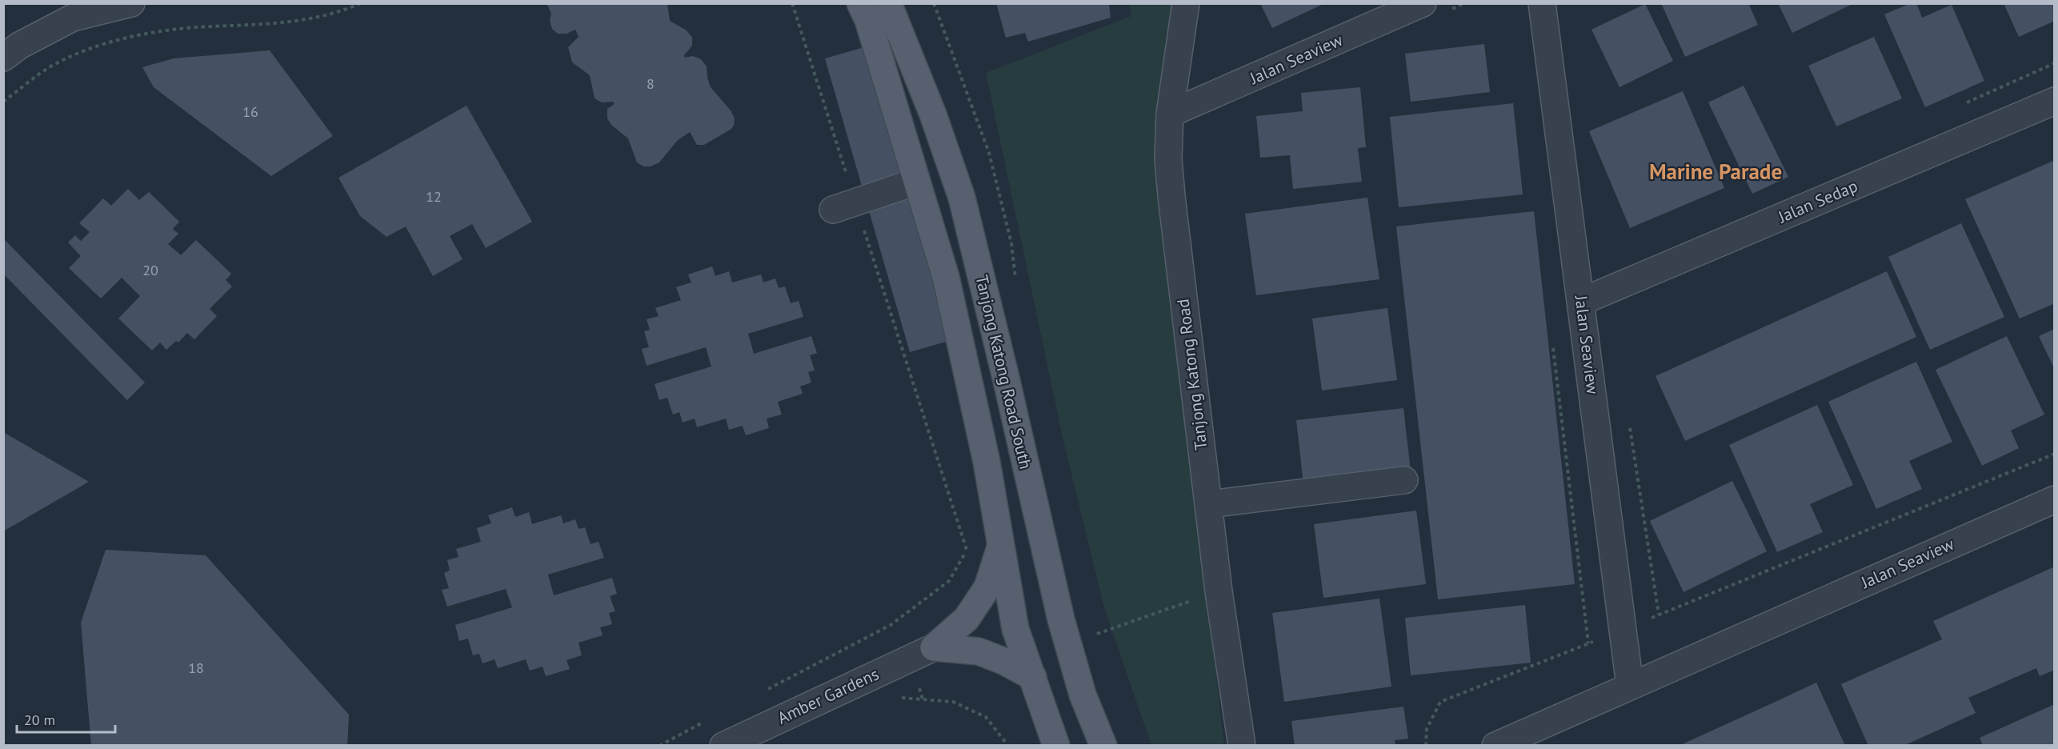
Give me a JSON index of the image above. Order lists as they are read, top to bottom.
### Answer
{
  "streets": {
    "main road": ["Tanjong Katong Road South"],
    "street": [
      "Jalan Seaview",
      "Jalan Sedap",
      "Tanjong Katong Road",
      "Amber Gardens"
    ]
  },
  "crossings": [
    ["Jalan Seaview", "Jalan Sedap"],
    ["Jalan Seaview", "Tanjong Katong Road"]
  ],
  "districts": ["Marine Parade"],
  "house_numbers": [
    "8",
    "16",
    "12",
    "20",
    "18"
  ],
  "scale_bar": "20 m"
}
